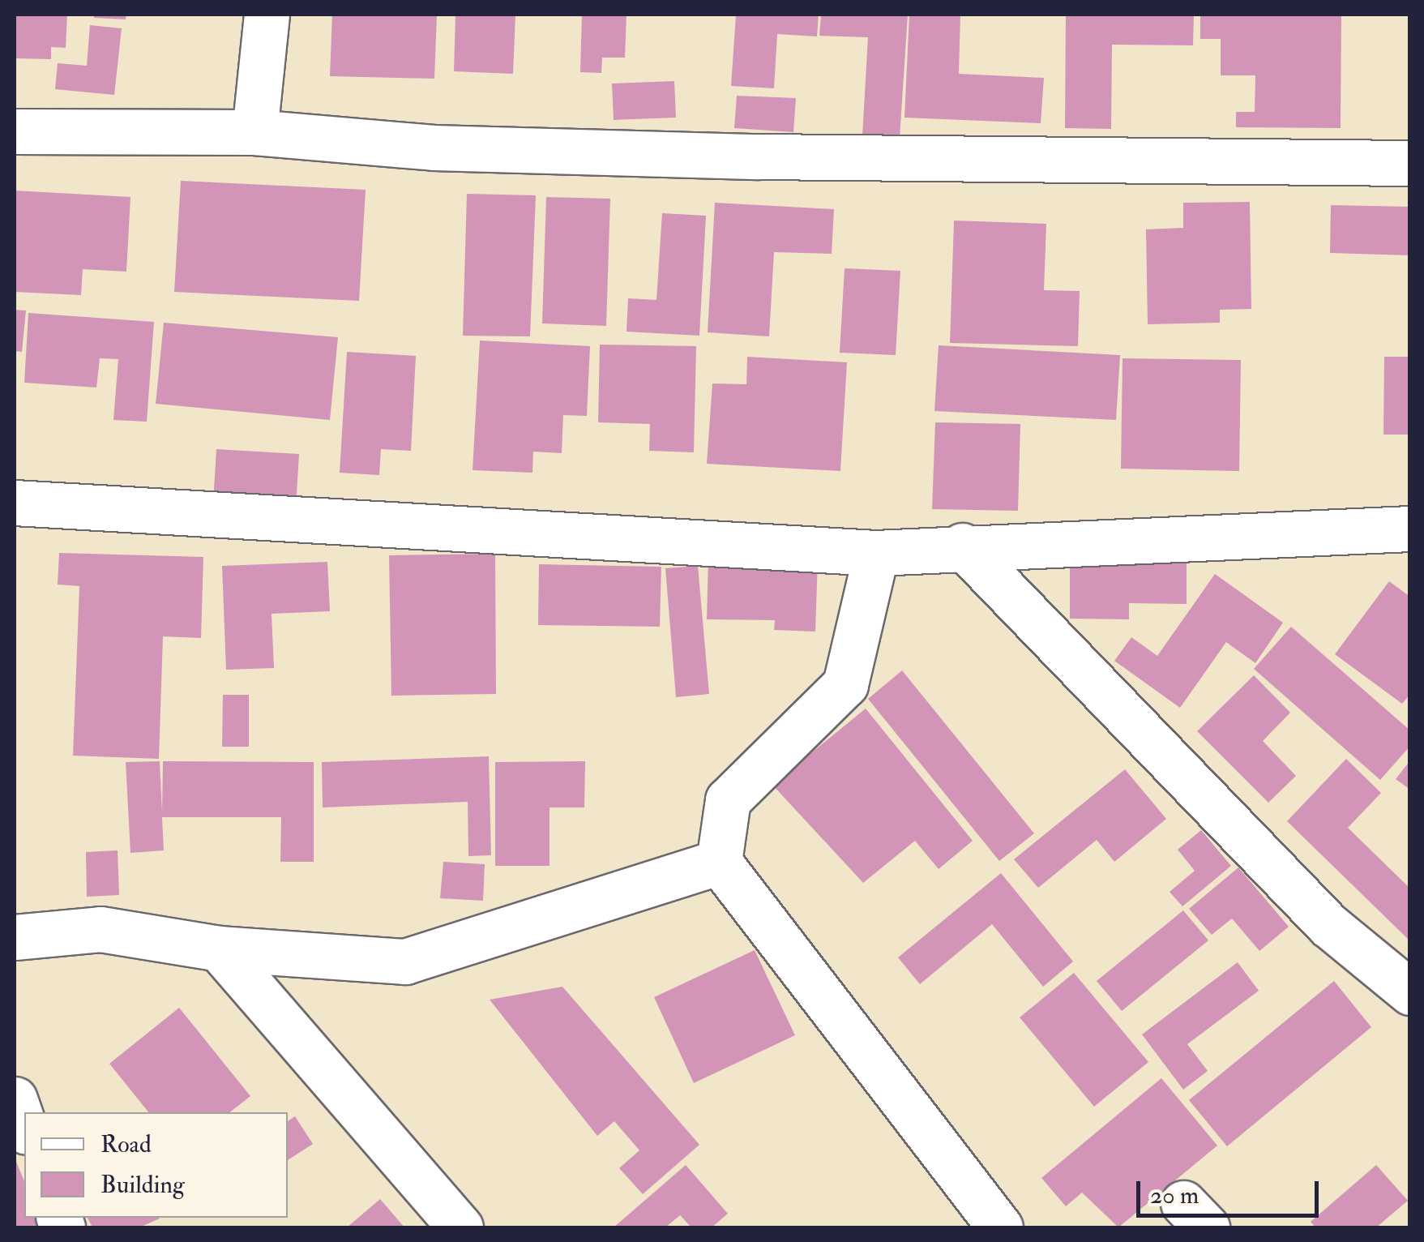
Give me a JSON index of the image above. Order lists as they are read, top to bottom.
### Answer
{
  "legend": ["Road", "Building"],
  "scale_bar": "20 m"
}
